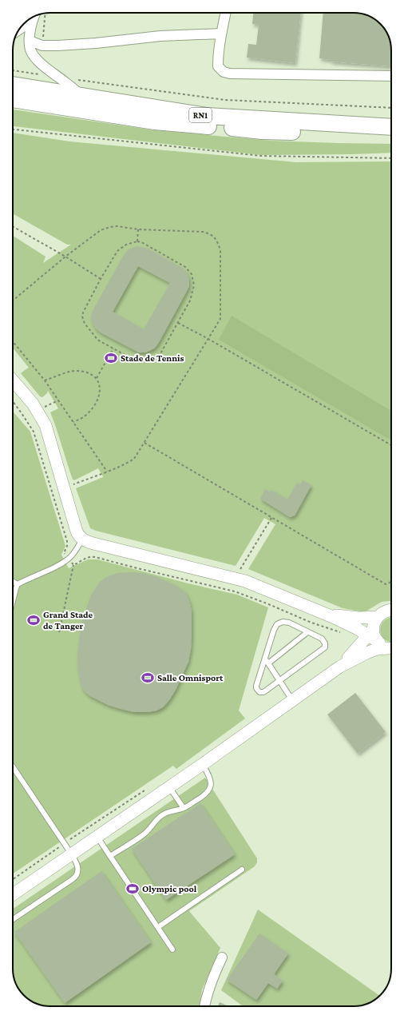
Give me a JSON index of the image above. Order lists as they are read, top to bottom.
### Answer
{
  "streets": {
    "highway": ["RN1"]
  },
  "places": {
    "sports": [
      "Stade de Tennis",
      "Grand Stade de Tanger",
      "Salle Omnisport",
      "Olympic pool"
    ]
  }
}
